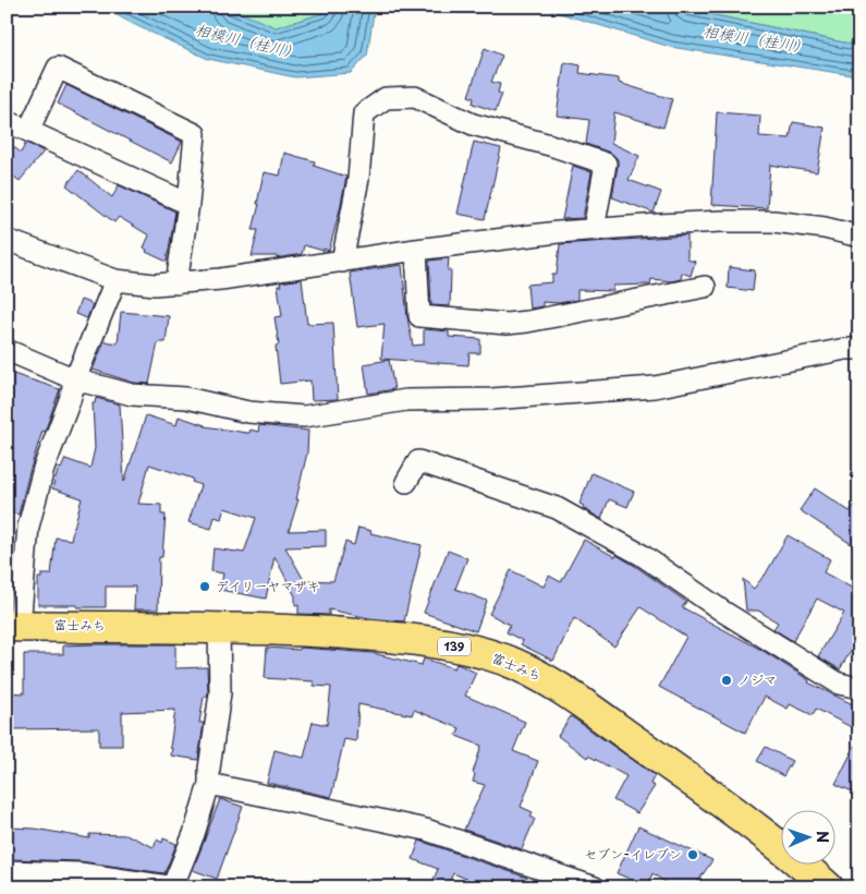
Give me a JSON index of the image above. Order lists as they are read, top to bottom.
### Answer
{
  "streets": {
    "highway": ["富士みち", "139"]
  },
  "water": ["相模川（桂川）"],
  "places": ["デイリーヤマザキ", "ノジマ", "セブン-イレブン"],
  "north": "right"
}
